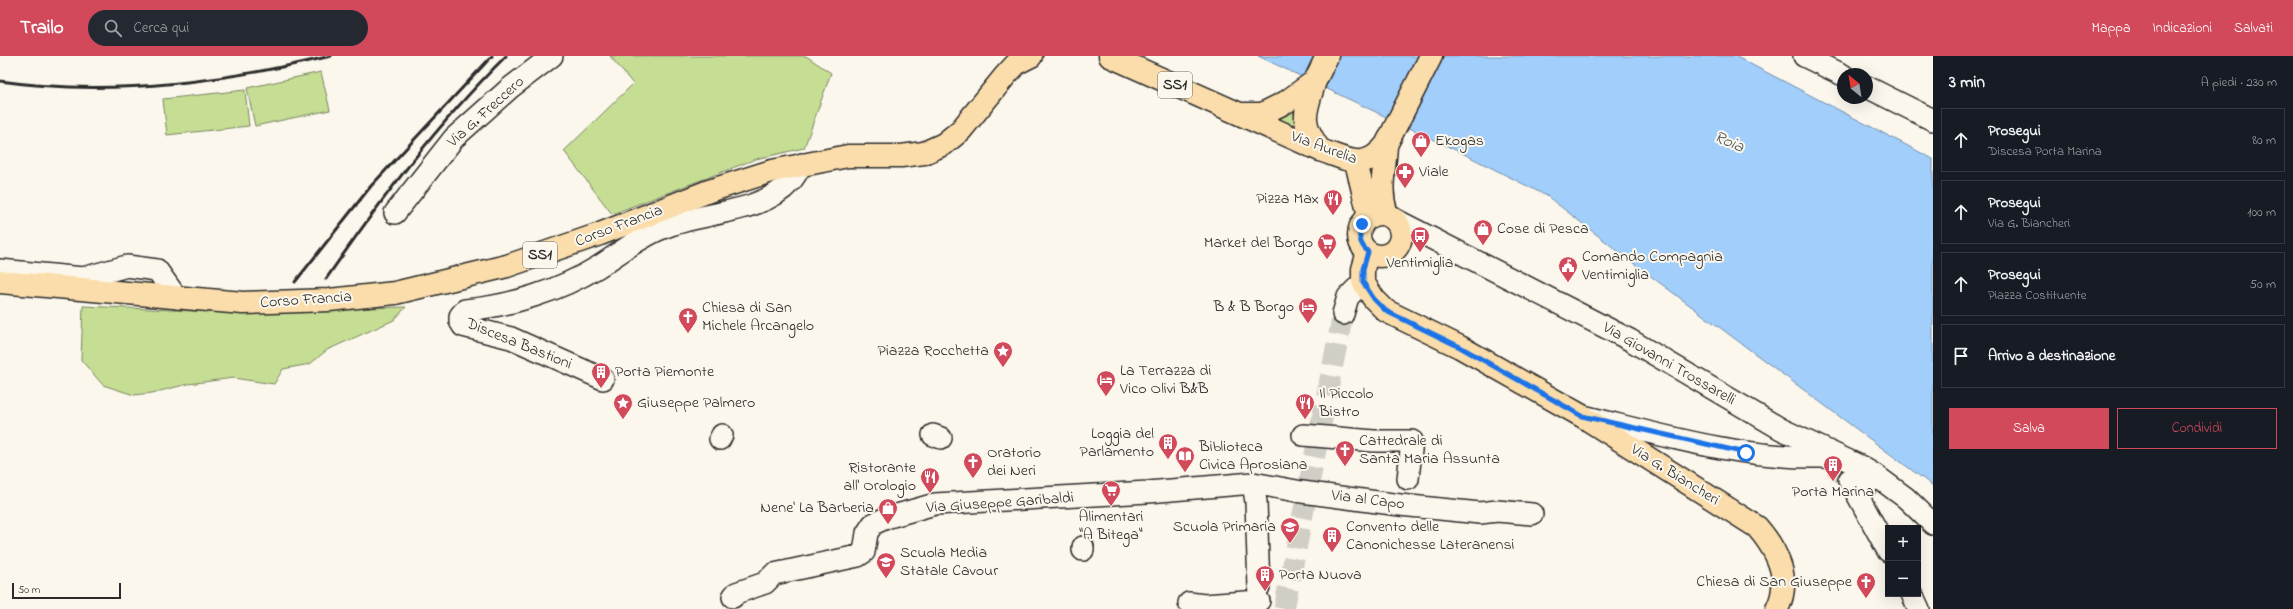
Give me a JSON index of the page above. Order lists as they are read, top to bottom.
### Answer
{
  "streets": {
    "main road": [
      "SS1",
      "Via Aurelia",
      "Corso Francia",
      "Via G. Biancheri"
    ],
    "street": [
      "Via G. Freccero",
      "Discesa Bastioni",
      "Via Giovanni Trossarelli",
      "Via al Capo",
      "Via Giuseppe Garibaldi"
    ]
  },
  "crossings": [
    ["SS1", "Via Aurelia"],
    ["Corso Francia", "Discesa Bastioni"],
    ["Via al Capo", "Via Giuseppe Garibaldi"]
  ],
  "water": ["Roia"],
  "places": {
    "shop": ["Ekogas", "Cose di Pesca", "Nene' La Barberia"],
    "pharmacy": ["Viale"],
    "restaurant": ["Pizza Max", "Il Piccolo Bistro", "Ristorante all' Orologio"],
    "bus stop": ["Ventimiglia"],
    "supermarket": ["Market del Borgo", "Alimentari \"A Bitega\""],
    "public building": ["Comando Compagnia Ventimiglia"],
    "hotel": ["B & B Borgo", "La Terrazza di Vico Olivi B&B"],
    "church": [
      "Chiesa di San Michele Arcangelo",
      "Cattedrale di Santa Maria Assunta",
      "Oratorio dei Neri",
      "Chiesa di San Giuseppe"
    ],
    "place": ["Piazza Rocchetta", "Giuseppe Palmero"],
    "building": [
      "Porta Piemonte",
      "Loggia del Parlamento",
      "Porta Marina",
      "Convento delle Canonichesse Lateranensi",
      "Porta Nuova"
    ],
    "library": ["Biblioteca Civica Aprosiana"],
    "school or university": ["Scuola Primaria", "Scuola Media Statale Cavour"]
  },
  "scale_bar": "50 m",
  "north": "top left",
  "page": {
    "header": "Trailo",
    "search": "Cerca qui",
    "nav": ["Mappa", "Indicazioni", "Salvati"],
    "heading": ["3 min", "A piedi · 230 m"],
    "list": [
      ["Prosegui", "Discesa Porta Marina", "80 m"],
      ["Prosegui", "Via G. Biancheri", "100 m"],
      ["Prosegui", "Piazza Costituente", "50 m"],
      "Arrivo a destinazione"
    ],
    "buttons": ["Salva", "Condividi"],
    "map_buttons": ["+", "−"],
    "scale": "50 m"
  }
}
